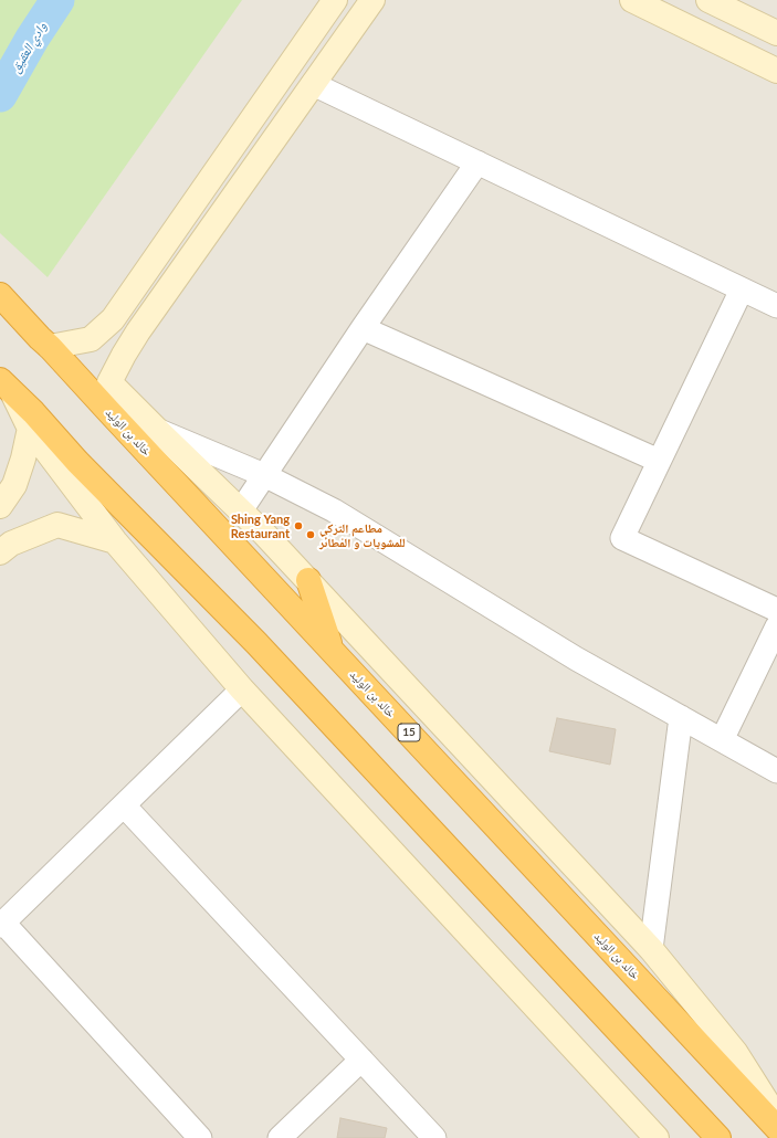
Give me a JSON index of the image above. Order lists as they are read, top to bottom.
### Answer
{
  "streets": {
    "highway": ["خالد بن الوليد", "15"]
  },
  "crossings": [
    ["خالد بن الوليد", "15"]
  ],
  "water": ["وادي العقيق"],
  "places": ["Shing Yang Restaurant", "مطاعم التركي للمشويات و الفطائر"]
}
